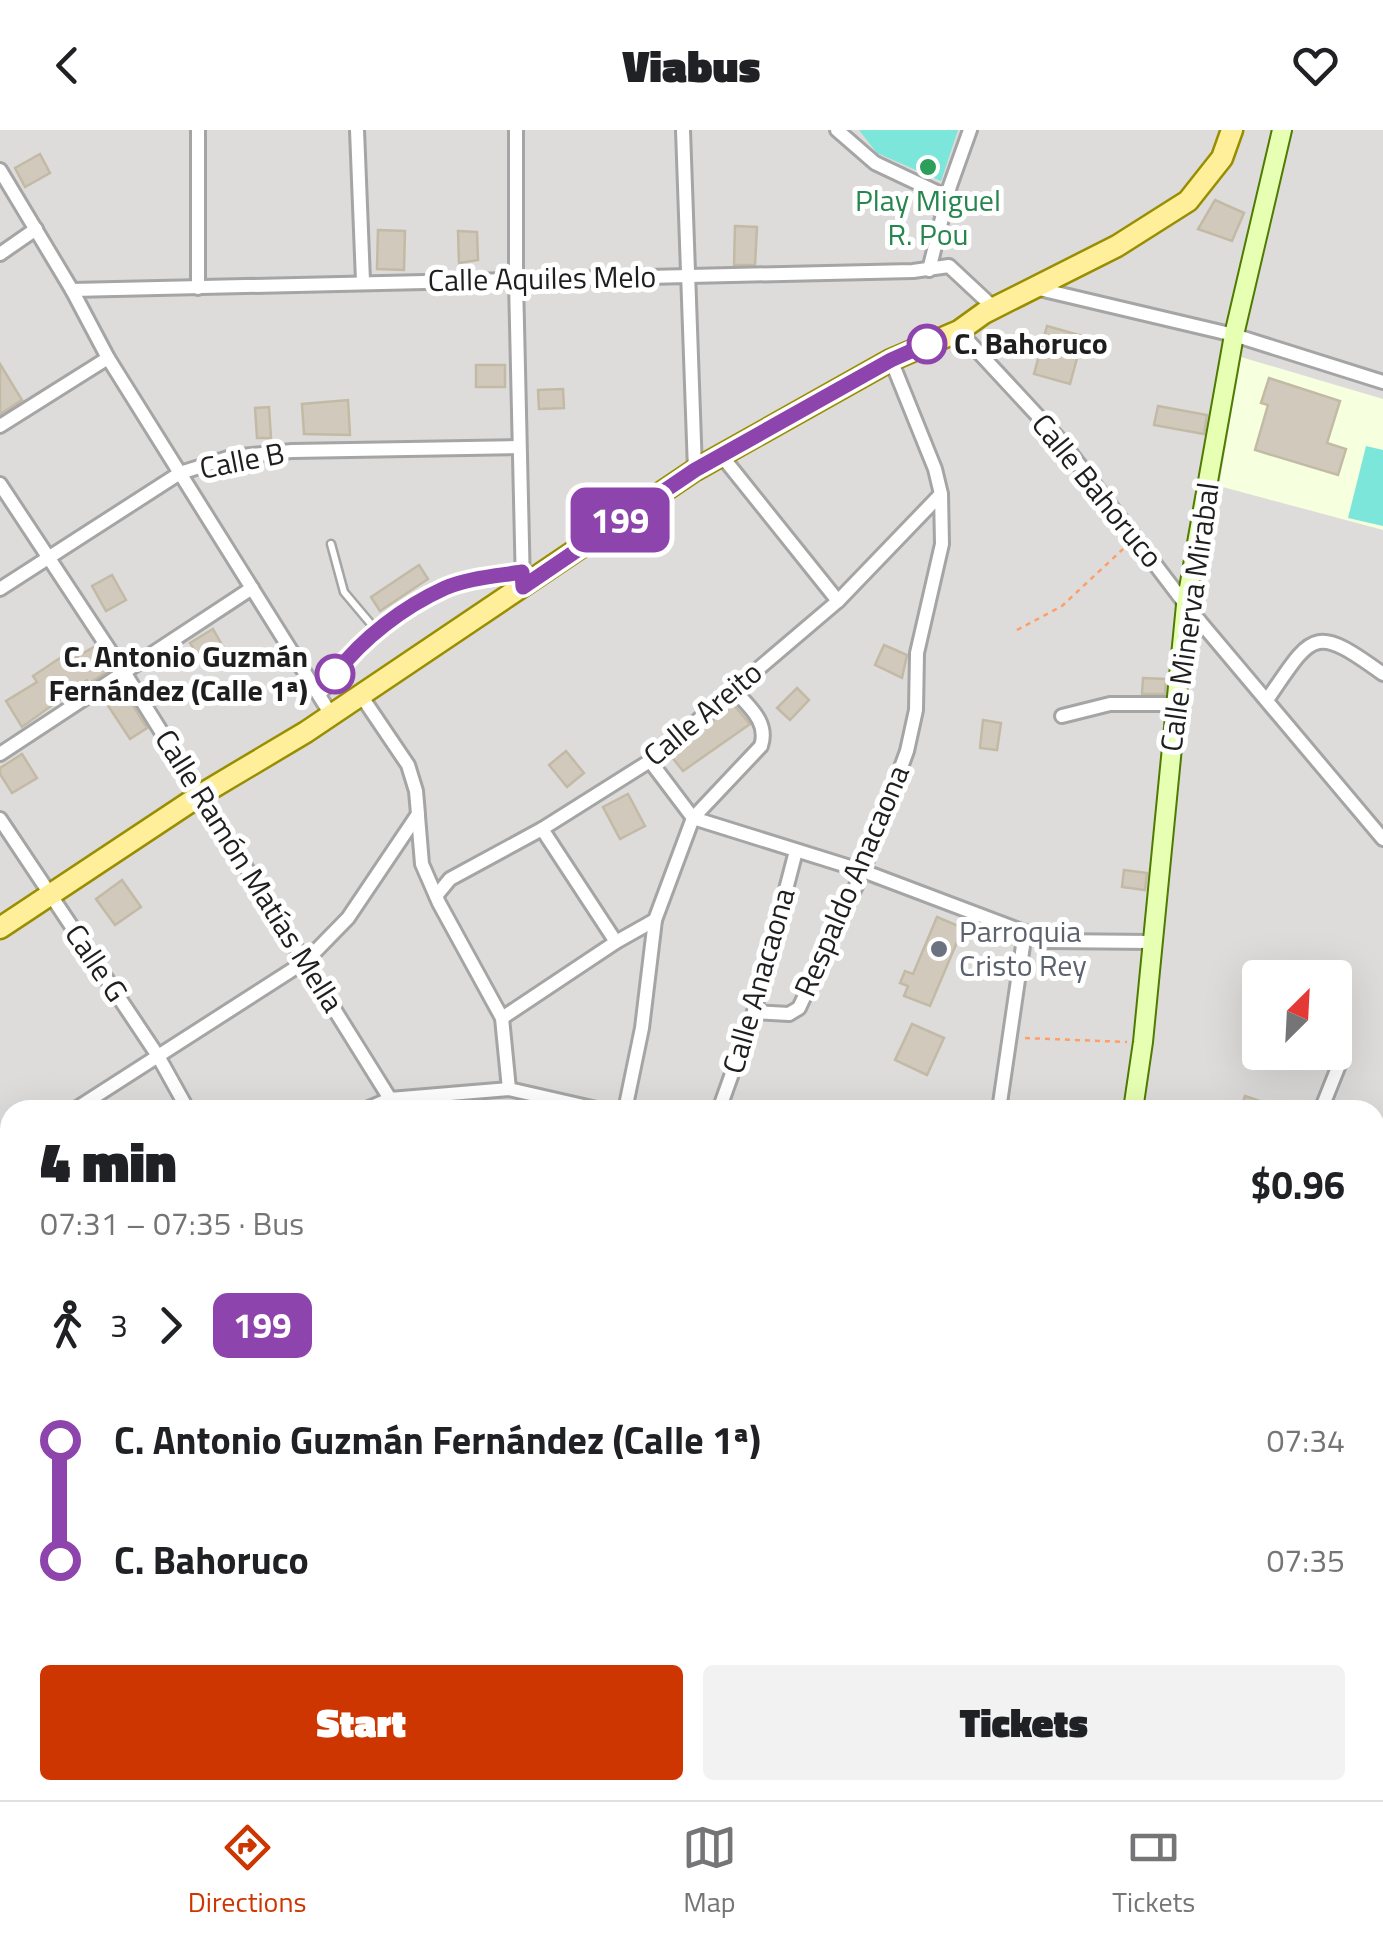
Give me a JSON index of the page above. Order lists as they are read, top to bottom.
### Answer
{
  "streets": {
    "street": [
      "Calle Aquiles Melo",
      "Calle B",
      "Calle Bahoruco",
      "Calle Minerva Mirabal",
      "Calle Areito",
      "Calle Ramón Matías Mella",
      "Respaldo Anacaona",
      "Calle G",
      "Calle Anacaona"
    ]
  },
  "crossings": [
    ["Calle B", "Calle Ramón Matías Mella"],
    ["Calle Bahoruco", "Calle Minerva Mirabal"],
    ["Calle Areito", "Respaldo Anacaona"],
    ["Respaldo Anacaona", "Calle Anacaona"]
  ],
  "places": [
    "Play Miguel R. Pou",
    "C. Bahoruco",
    "C. Antonio Guzmán Fernández (Calle 1ª)",
    "Parroquia Cristo Rey"
  ],
  "lines": ["bus line 199"],
  "north": "top right",
  "page": {
    "header": "Viabus",
    "on_map": "199",
    "heading": ["4 min", "07:31 – 07:35 · Bus", "$0.96"],
    "legs": ["3", "199"],
    "list": [
      {
        "name": "C. Antonio Guzmán Fernández (Calle 1ª)",
        "value": "07:34"
      },
      {
        "name": "C. Bahoruco",
        "value": "07:35"
      }
    ],
    "buttons": ["Start", "Tickets"],
    "tabs": ["Directions", "Map", "Tickets"]
  }
}
